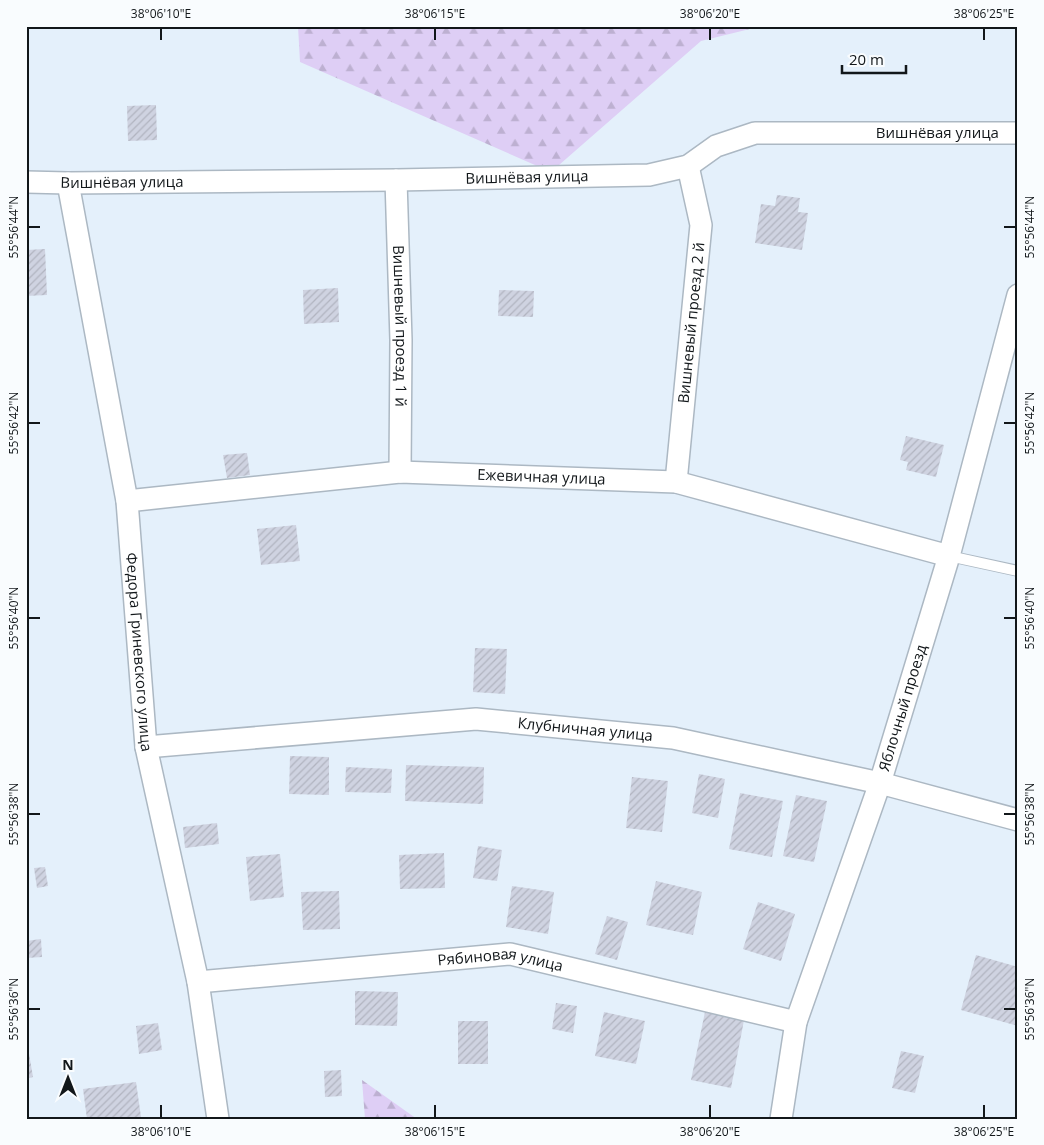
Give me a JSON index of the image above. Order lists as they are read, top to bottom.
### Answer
{
  "streets": {
    "street": [
      "Вишнёвая улица",
      "Вишневый проезд 2 й",
      "Вишневый проезд 1 й",
      "Ежевичная улица",
      "Федора Гриневского улица",
      "Яблочный проезд",
      "Клубничная улица",
      "Рябиновая улица"
    ]
  },
  "crossings": [
    ["Вишнёвая улица", "Вишневый проезд 2 й"],
    ["Вишнёвая улица", "Вишневый проезд 1 й"],
    ["Вишнёвая улица", "Федора Гриневского улица"],
    ["Вишневый проезд 2 й", "Ежевичная улица"],
    ["Вишневый проезд 1 й", "Ежевичная улица"],
    ["Ежевичная улица", "Федора Гриневского улица"],
    ["Ежевичная улица", "Яблочный проезд"],
    ["Федора Гриневского улица", "Клубничная улица"],
    ["Федора Гриневского улица", "Рябиновая улица"],
    ["Яблочный проезд", "Клубничная улица"],
    ["Яблочный проезд", "Рябиновая улица"]
  ],
  "scale_bar": "20 m",
  "north": "top",
  "coordinates": [
    "38°06'10\"E",
    "38°06'15\"E",
    "38°06'20\"E",
    "38°06'25\"E",
    "55°56'44\"N",
    "55°56'42\"N",
    "55°56'40\"N",
    "55°56'38\"N",
    "55°56'36\"N"
  ]
}
